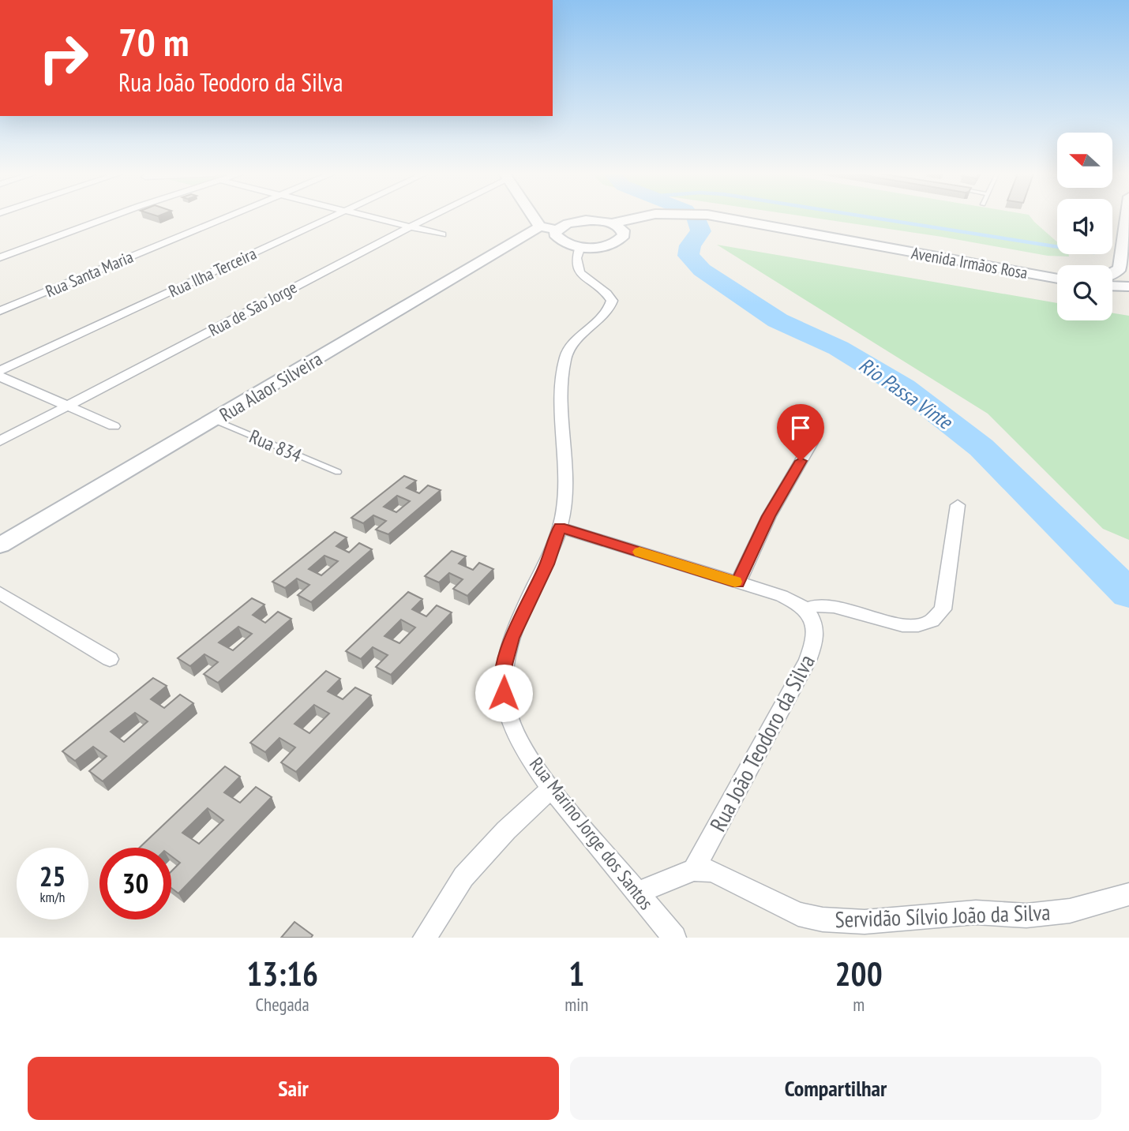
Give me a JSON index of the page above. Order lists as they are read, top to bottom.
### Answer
{
  "streets": {
    "street": [
      "Avenida Irmãos Rosa",
      "Rua Ilha Terceira",
      "Rua Santa Maria",
      "Rua de São Jorge",
      "Rua Alaor Silveira",
      "Rua João Teodoro da Silva",
      "Rua Marino Jorge dos Santos",
      "Servidão Sílvio João da Silva"
    ],
    "lane": ["Rua 834"]
  },
  "crossings": [
    ["Avenida Irmãos Rosa", "Rua Alaor Silveira"],
    ["Rua Alaor Silveira", "Rua 834"],
    ["Rua João Teodoro da Silva", "Servidão Sílvio João da Silva"]
  ],
  "water": ["Rio Passa Vinte"],
  "north": "left",
  "page": {
    "turn": ["70 m", "Rua João Teodoro da Silva"],
    "speed": "25 km/h",
    "limit": "30",
    "eta": [
      "13:16",
      "Chegada",
      "1",
      "min",
      "200",
      "m"
    ],
    "buttons": ["Sair", "Compartilhar"]
  }
}
